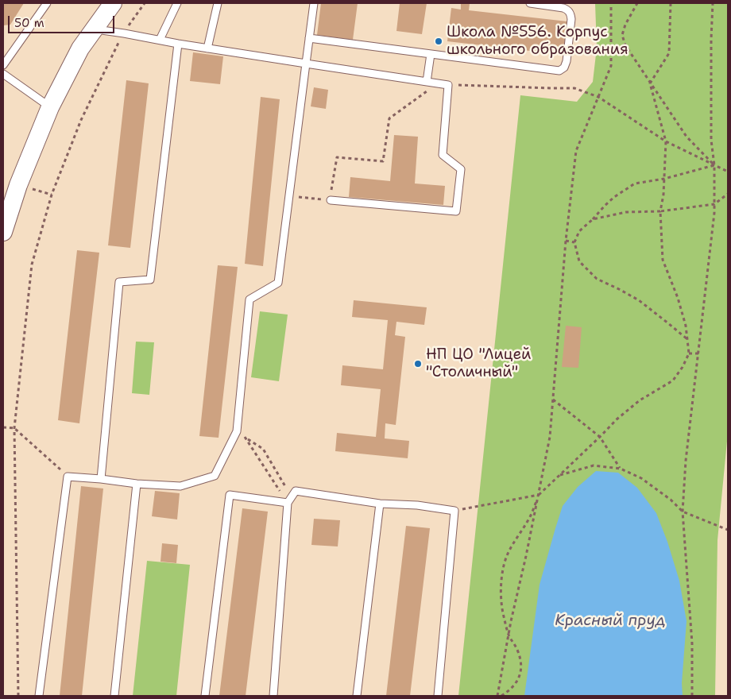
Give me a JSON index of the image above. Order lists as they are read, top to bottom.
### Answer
{
  "water": ["Красный пруд"],
  "places": ["Школа №556. Корпус школьного образования", "НП ЦО \"Лицей \"Столичный\""],
  "scale_bar": "50 m"
}
